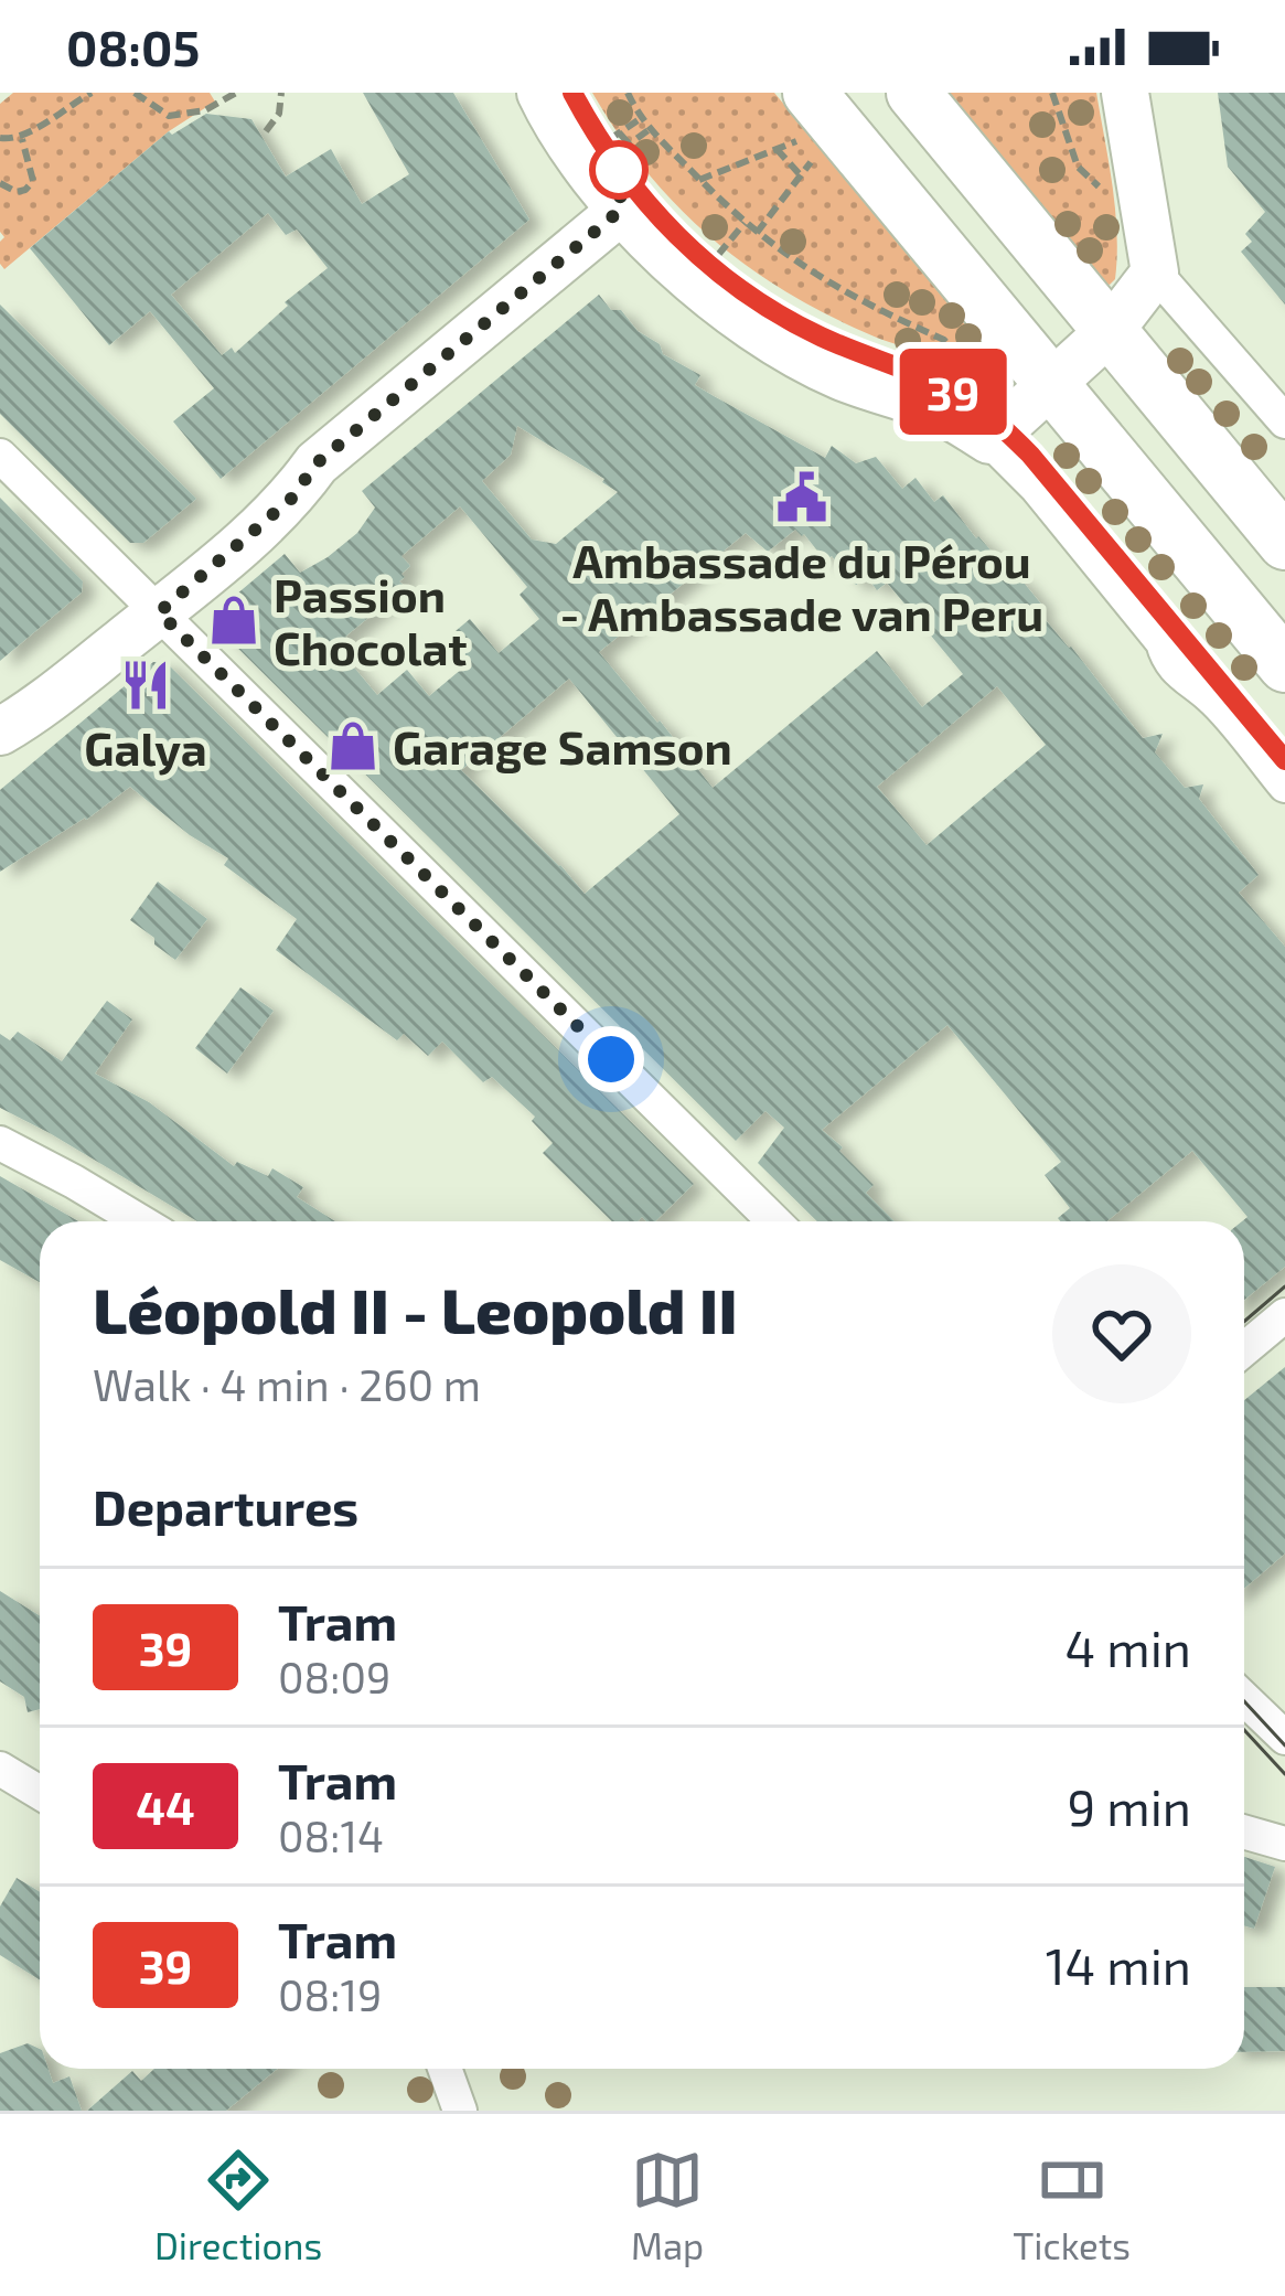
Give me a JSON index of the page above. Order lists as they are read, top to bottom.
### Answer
{
  "places": {
    "public building": ["Ambassade du Pérou - Ambassade van Peru"],
    "shop": ["Passion Chocolat", "Garage Samson"],
    "restaurant": ["Galya"]
  },
  "lines": ["tram line 39"],
  "page": {
    "status": "08:05",
    "on_map": "39",
    "heading": [
      ["Léopold II - Leopold II", "Walk · 4 min · 260 m"],
      "Departures"
    ],
    "list": [
      {
        "mark": "39",
        "name": "Tram",
        "note": "08:09",
        "value": "4 min"
      },
      {
        "mark": "44",
        "name": "Tram",
        "note": "08:14",
        "value": "9 min"
      },
      {
        "mark": "39",
        "name": "Tram",
        "note": "08:19",
        "value": "14 min"
      }
    ],
    "tabs": ["Directions", "Map", "Tickets"]
  }
}
